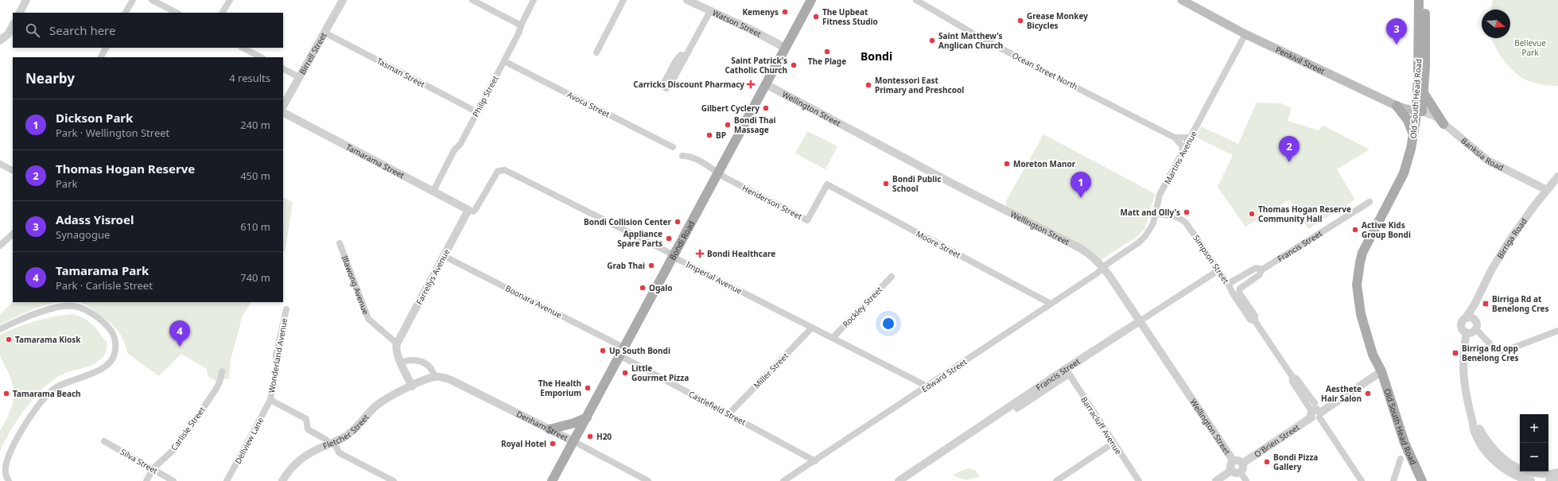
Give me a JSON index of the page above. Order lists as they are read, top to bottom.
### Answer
{
  "streets": {
    "main road": ["Penkivil Street", "Old South Head Road", "Bondi Road"],
    "street": [
      "Watson Street",
      "Birrell Street",
      "Ocean Street North",
      "Tasman Street",
      "Philip Street",
      "Avoca Street",
      "Wellington Street",
      "Banksia Road",
      "Martins Avenue",
      "Tamarama Street",
      "Henderson Street",
      "Birriga Road",
      "Moore Street",
      "Francis Street",
      "Simpson Street",
      "Farrellys Avenue",
      "Imperial Avenue",
      "Illawong Avenue",
      "Boonara Avenue",
      "Rockley Street",
      "Wonderland Avenue",
      "Miller Street",
      "Edward Street",
      "Castlefield Street",
      "Denham Street",
      "Barracluff Avenue",
      "Carlisle Street",
      "Fletcher Street",
      "Dellview Lane",
      "O'Brien Street",
      "Silva Street"
    ]
  },
  "crossings": [
    ["Watson Street", "Bondi Road"],
    ["Birrell Street", "Tasman Street"],
    ["Penkivil Street", "Old South Head Road"],
    ["Penkivil Street", "Banksia Road"],
    ["Penkivil Street", "Martins Avenue"],
    ["Ocean Street North", "Martins Avenue"],
    ["Tasman Street", "Philip Street"],
    ["Philip Street", "Avoca Street"],
    ["Philip Street", "Tamarama Street"],
    ["Old South Head Road", "Banksia Road"],
    ["Old South Head Road", "O'Brien Street"],
    ["Wellington Street", "Martins Avenue"],
    ["Wellington Street", "Bondi Road"],
    ["Wellington Street", "Francis Street"],
    ["Wellington Street", "Edward Street"],
    ["Wellington Street", "O'Brien Street"],
    ["Banksia Road", "Birriga Road"],
    ["Martins Avenue", "Simpson Street"],
    ["Martins Avenue", "Edward Street"],
    ["Tamarama Street", "Farrellys Avenue"],
    ["Tamarama Street", "Imperial Avenue"],
    ["Henderson Street", "Bondi Road"],
    ["Henderson Street", "Moore Street"],
    ["Bondi Road", "Imperial Avenue"],
    ["Bondi Road", "Boonara Avenue"],
    ["Bondi Road", "Castlefield Street"],
    ["Bondi Road", "Denham Street"],
    ["Moore Street", "Edward Street"],
    ["Francis Street", "Simpson Street"],
    ["Francis Street", "Barracluff Avenue"],
    ["Simpson Street", "O'Brien Street"],
    ["Farrellys Avenue", "Imperial Avenue"],
    ["Farrellys Avenue", "Illawong Avenue"],
    ["Farrellys Avenue", "Boonara Avenue"],
    ["Imperial Avenue", "Rockley Street"],
    ["Imperial Avenue", "Miller Street"],
    ["Imperial Avenue", "Edward Street"],
    ["Boonara Avenue", "Castlefield Street"],
    ["Wonderland Avenue", "Fletcher Street"],
    ["Wonderland Avenue", "Dellview Lane"],
    ["Miller Street", "Castlefield Street"],
    ["Edward Street", "Castlefield Street"],
    ["Carlisle Street", "Silva Street"]
  ],
  "districts": ["Bondi"],
  "parks": ["Bellevue Park"],
  "places": {
    "other": [
      "Kemenys",
      "The Upbeat Fitness Studio",
      "Grease Monkey Bicycles",
      "Saint Matthew's Anglican Church",
      "The Plage",
      "Saint Patrick's Catholic Church",
      "Montessori East Primary and Preshcool",
      "Gilbert Cyclery",
      "Bondi Thai Massage",
      "BP",
      "Moreton Manor",
      "Bondi Public School",
      "Matt and Olly's",
      "Thomas Hogan Reserve Community Hall",
      "Bondi Collision Center",
      "Active Kids Group Bondi",
      "Appliance Spare Parts",
      "Grab Thai",
      "Ogalo",
      "Tamarama Kiosk",
      "Up South Bondi",
      "Little Gourmet Pizza",
      "The Health Emporium",
      "Tamarama Beach",
      "Aesthete Hair Salon",
      "H20",
      "Royal Hotel",
      "Bondi Pizza Gallery"
    ],
    "health": ["Carricks Discount Pharmacy", "Bondi Healthcare"],
    "transit": ["Birriga Rd at Benelong Cres", "Birriga Rd opp Benelong Cres"]
  },
  "north": "right",
  "page": {
    "search": "Search here",
    "pins": [
      "3",
      "2",
      "1",
      "4"
    ],
    "heading": ["Nearby", "4 results"],
    "list": [
      {
        "mark": "1",
        "name": "Dickson Park",
        "note": "Park · Wellington Street",
        "value": "240 m"
      },
      {
        "mark": "2",
        "name": "Thomas Hogan Reserve",
        "note": "Park",
        "value": "450 m"
      },
      {
        "mark": "3",
        "name": "Adass Yisroel",
        "note": "Synagogue",
        "value": "610 m"
      },
      {
        "mark": "4",
        "name": "Tamarama Park",
        "note": "Park · Carlisle Street",
        "value": "740 m"
      }
    ],
    "map_buttons": ["+", "−"]
  }
}
